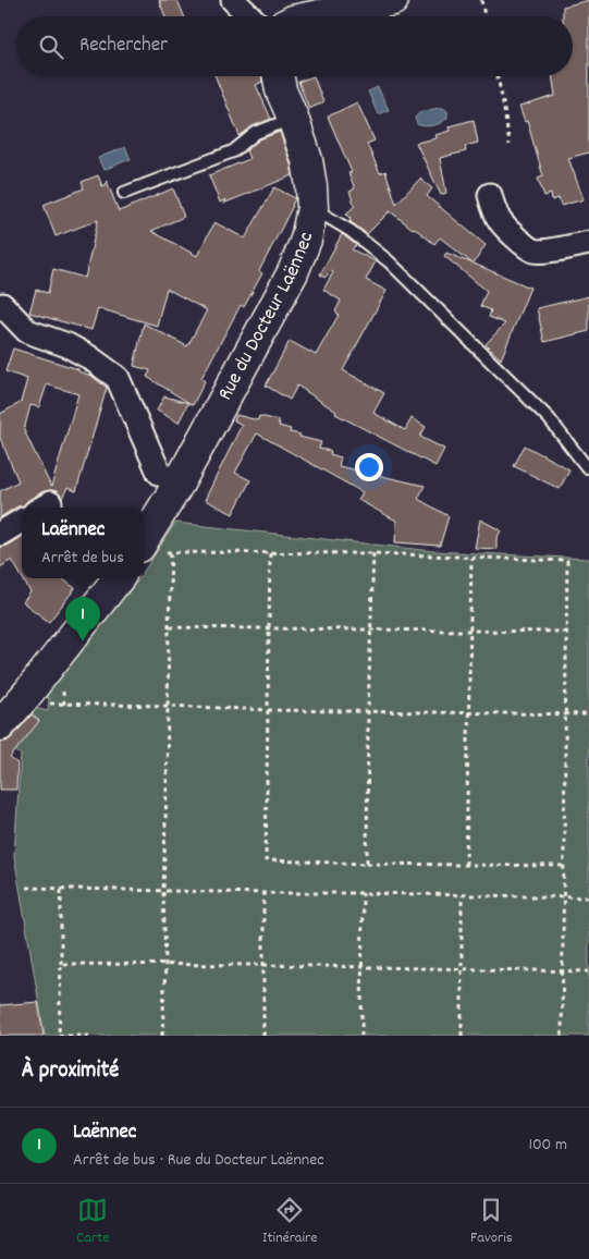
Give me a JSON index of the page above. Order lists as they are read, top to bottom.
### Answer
{
  "streets": {
    "street": ["Rue du Docteur Laënnec"]
  },
  "page": {
    "search": "Rechercher",
    "popup": ["Laënnec", "Arrêt de bus"],
    "pins": "1",
    "heading": "À proximité",
    "list": [
      {
        "mark": "1",
        "name": "Laënnec",
        "note": "Arrêt de bus · Rue du Docteur Laënnec",
        "value": "100 m"
      }
    ],
    "nav": ["Carte", "Itinéraire", "Favoris"]
  }
}
